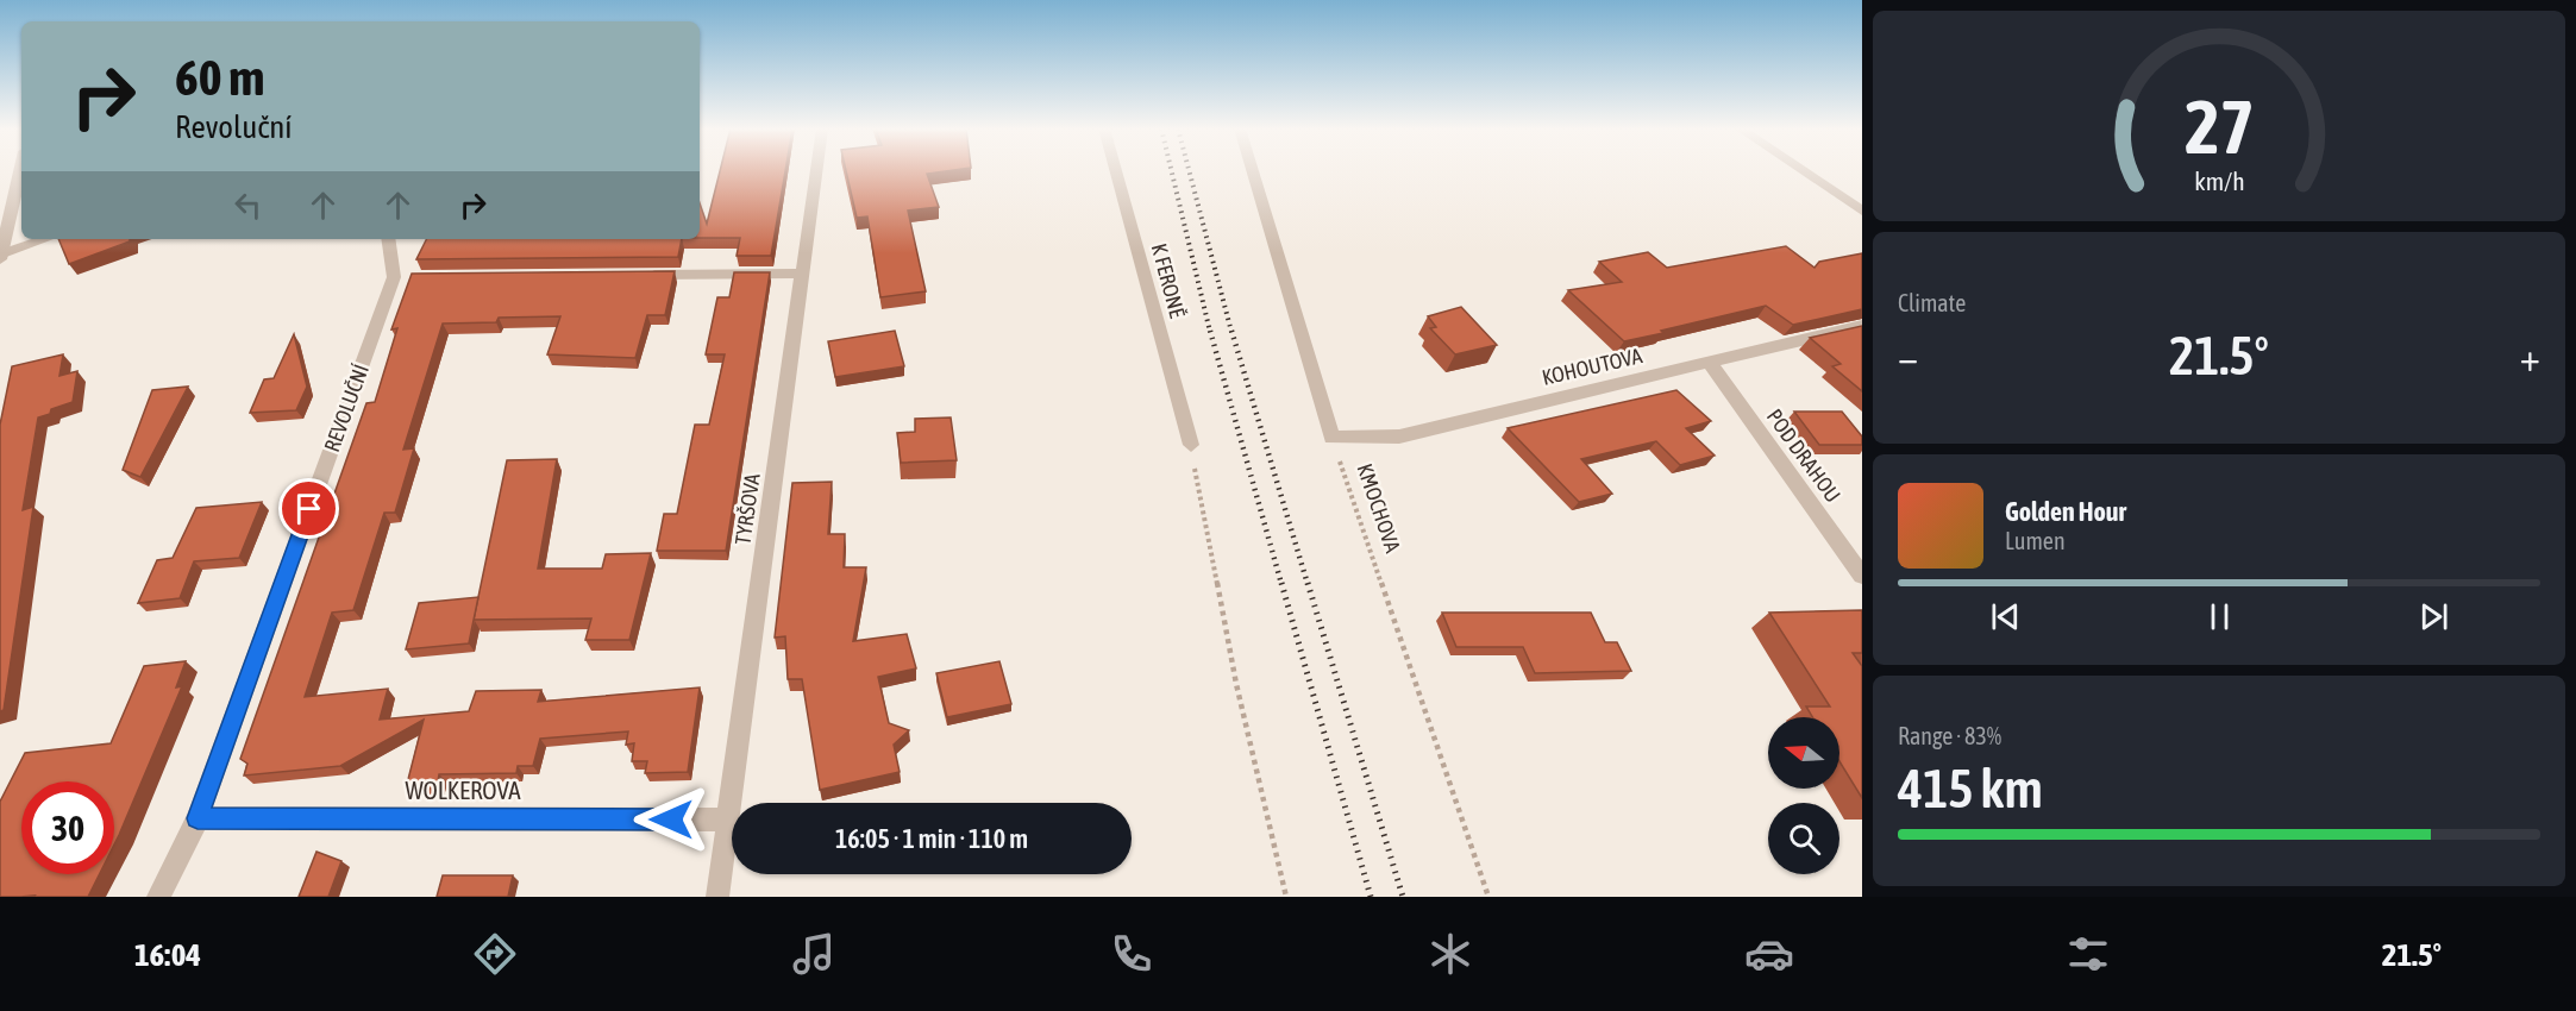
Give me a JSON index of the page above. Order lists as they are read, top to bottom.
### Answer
{
  "streets": {
    "street": [
      "K FERONĚ",
      "KOHOUTOVA",
      "REVOLUČNÍ",
      "POD DRAHOU",
      "TYRŠOVA",
      "WOLKEROVA"
    ],
    "path": ["KMOCHOVA"]
  },
  "crossings": [
    ["KOHOUTOVA", "POD DRAHOU"],
    ["KOHOUTOVA", "KMOCHOVA"],
    ["REVOLUČNÍ", "WOLKEROVA"],
    ["TYRŠOVA", "WOLKEROVA"]
  ],
  "north": "left",
  "page": {
    "turn": ["60 m", "Revoluční"],
    "tile": [
      "Climate",
      ["Range · 83%", "415 km"]
    ],
    "heat": ["−", "21.5°", "+"],
    "song": ["Golden Hour", "Lumen"],
    "limit": "30",
    "trip": "16:05 · 1 min · 110 m",
    "tabs": ["16:04", "21.5°"],
    "gauge": ["27", "km/h"]
  }
}
